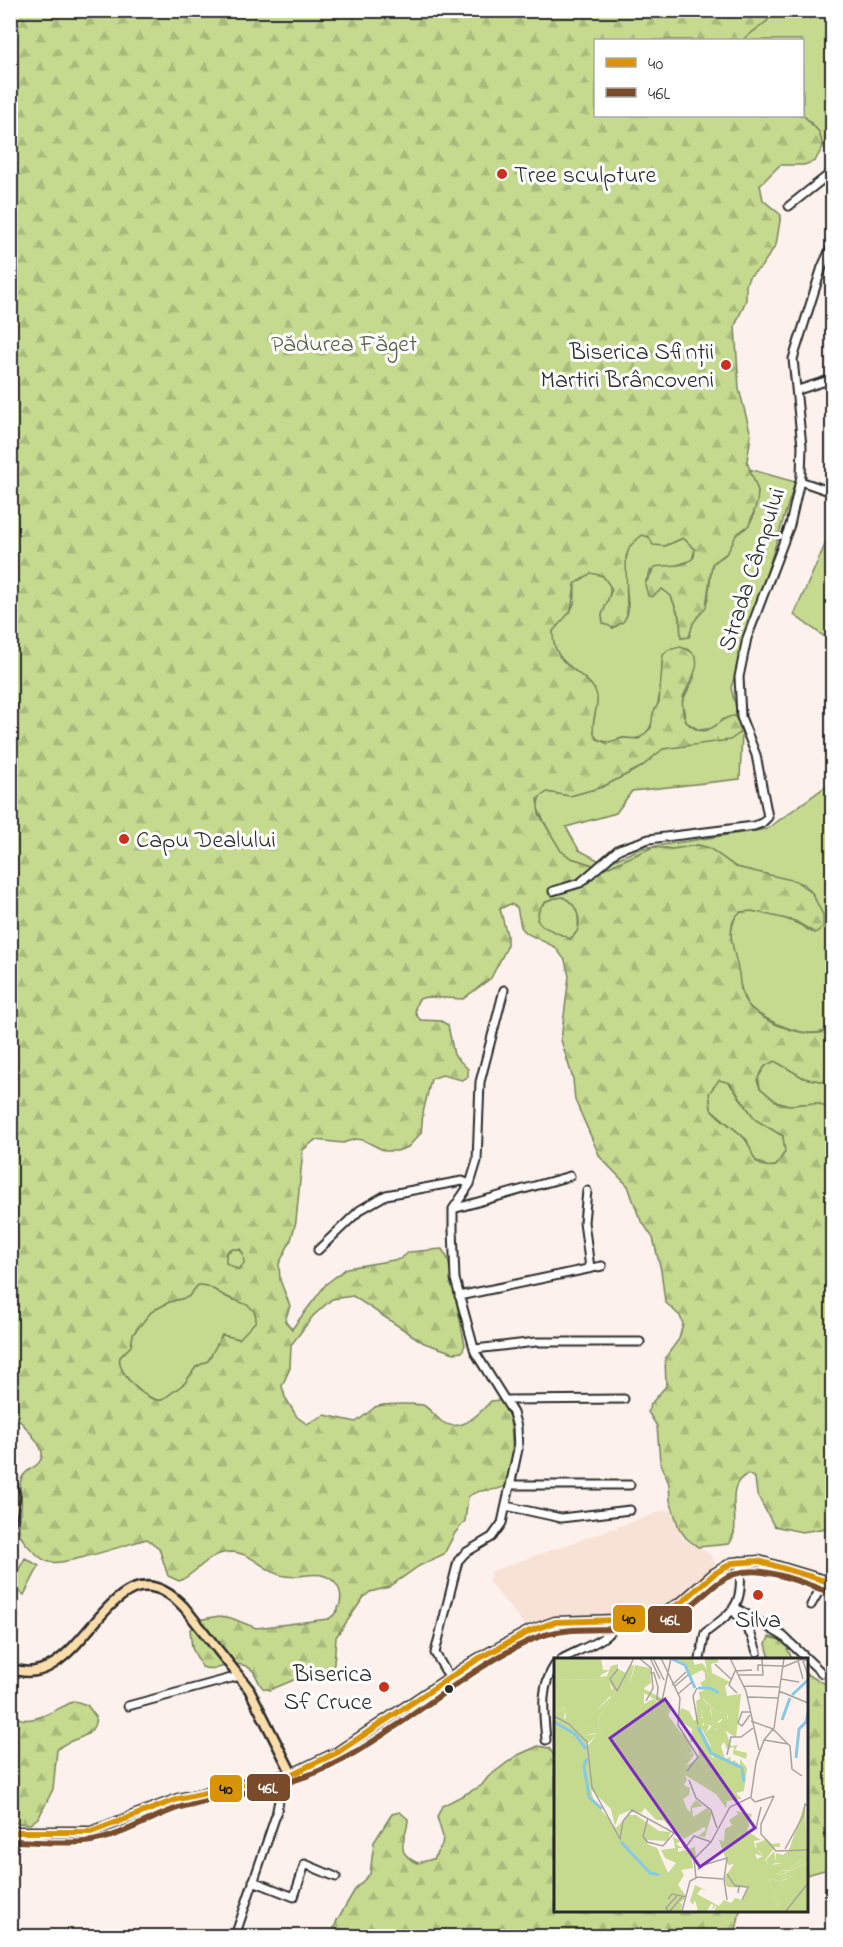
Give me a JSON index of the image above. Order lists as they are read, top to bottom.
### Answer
{
  "streets": {
    "street": ["Strada Câmpului"]
  },
  "parks": ["Pădurea Făget"],
  "places": [
    "Tree sculpture",
    "Biserica Sfinții Martiri Brâncoveni",
    "Capu Dealului",
    "Silva",
    "Biserica Sf Cruce"
  ],
  "lines": ["transit line 40", "transit line 46L"],
  "legend": ["40", "46L"]
}
